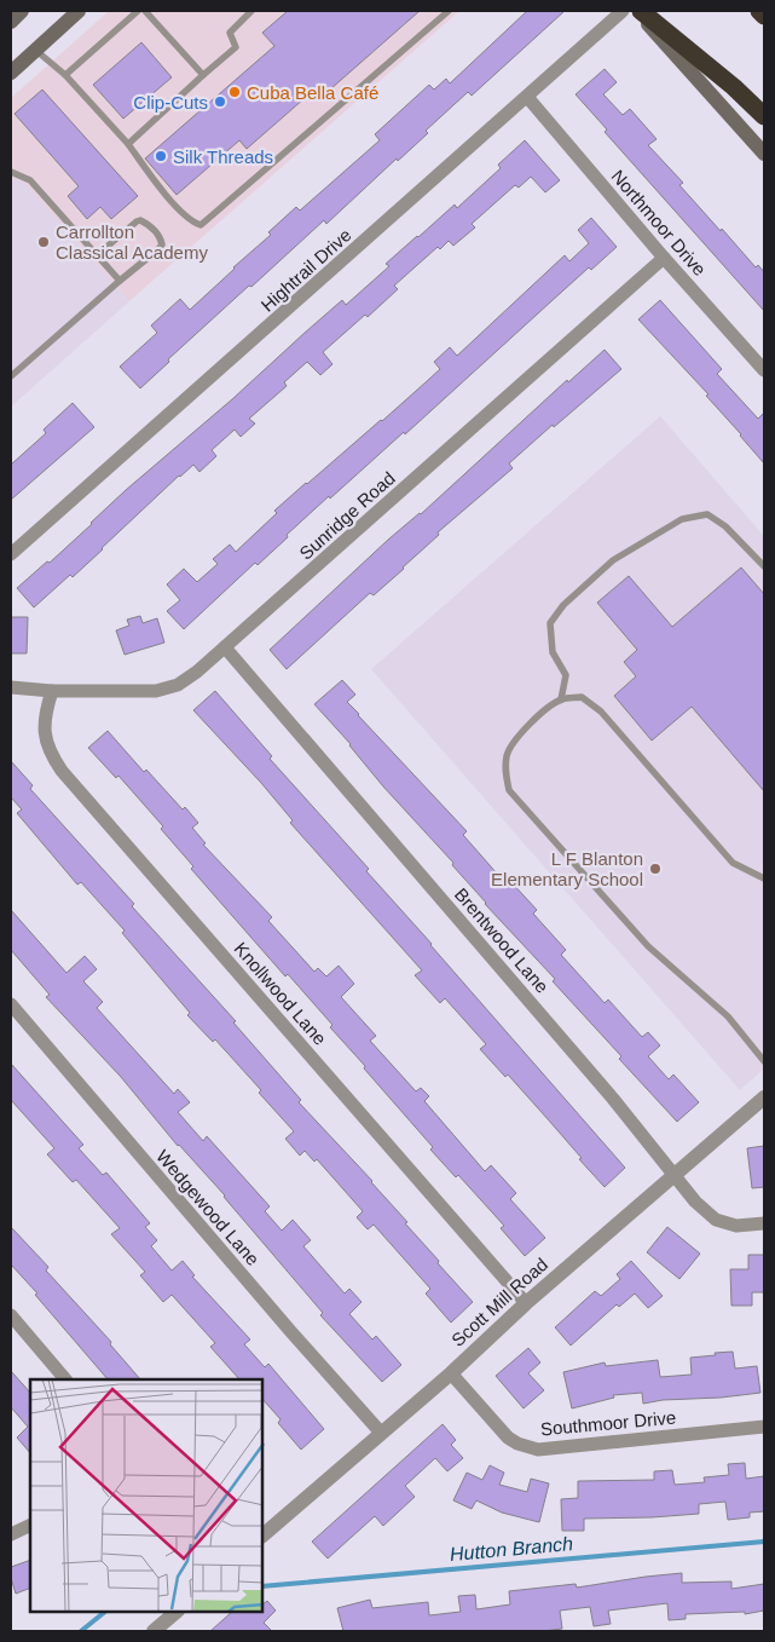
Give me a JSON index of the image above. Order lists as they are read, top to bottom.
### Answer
{
  "streets": {
    "street": [
      "Northmoor Drive",
      "Hightrail Drive",
      "Sunridge Road",
      "Brentwood Lane",
      "Knollwood Lane",
      "Wedgewood Lane",
      "Scott Mill Road",
      "Southmoor Drive"
    ]
  },
  "crossings": [
    ["Northmoor Drive", "Hightrail Drive"],
    ["Northmoor Drive", "Sunridge Road"],
    ["Sunridge Road", "Brentwood Lane"],
    ["Sunridge Road", "Knollwood Lane"],
    ["Brentwood Lane", "Scott Mill Road"],
    ["Knollwood Lane", "Scott Mill Road"],
    ["Wedgewood Lane", "Scott Mill Road"],
    ["Scott Mill Road", "Southmoor Drive"]
  ],
  "water": ["Hutton Branch"],
  "places": [
    "Cuba Bella Café",
    "Clip-Cuts",
    "Silk Threads",
    "Carrollton Classical Academy",
    "L F Blanton Elementary School"
  ]
}
